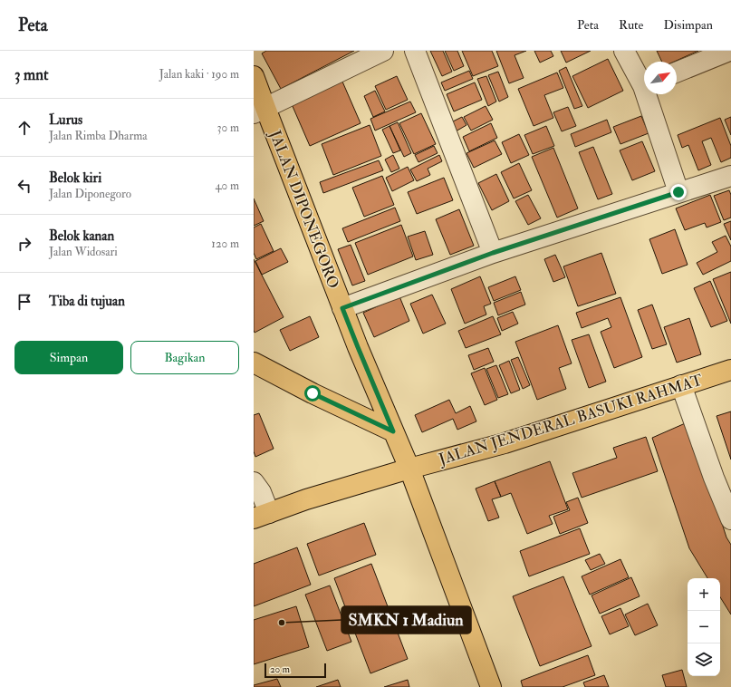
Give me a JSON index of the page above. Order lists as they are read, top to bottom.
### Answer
{
  "streets": {
    "main road": ["JALAN DIPONEGORO", "JALAN JENDERAL BASUKI RAHMAT"]
  },
  "crossings": [
    ["JALAN DIPONEGORO", "JALAN JENDERAL BASUKI RAHMAT"]
  ],
  "places": ["SMKN 1 Madiun"],
  "scale_bar": "20 m",
  "north": "top right",
  "page": {
    "header": "Peta",
    "nav": ["Peta", "Rute", "Disimpan"],
    "heading": ["3 mnt", "Jalan kaki · 190 m"],
    "list": [
      ["Lurus", "Jalan Rimba Dharma", "30 m"],
      ["Belok kiri", "Jalan Diponegoro", "40 m"],
      ["Belok kanan", "Jalan Widosari", "120 m"],
      "Tiba di tujuan"
    ],
    "buttons": ["Simpan", "Bagikan"],
    "map_buttons": ["+", "−"],
    "scale": "20 m"
  }
}
